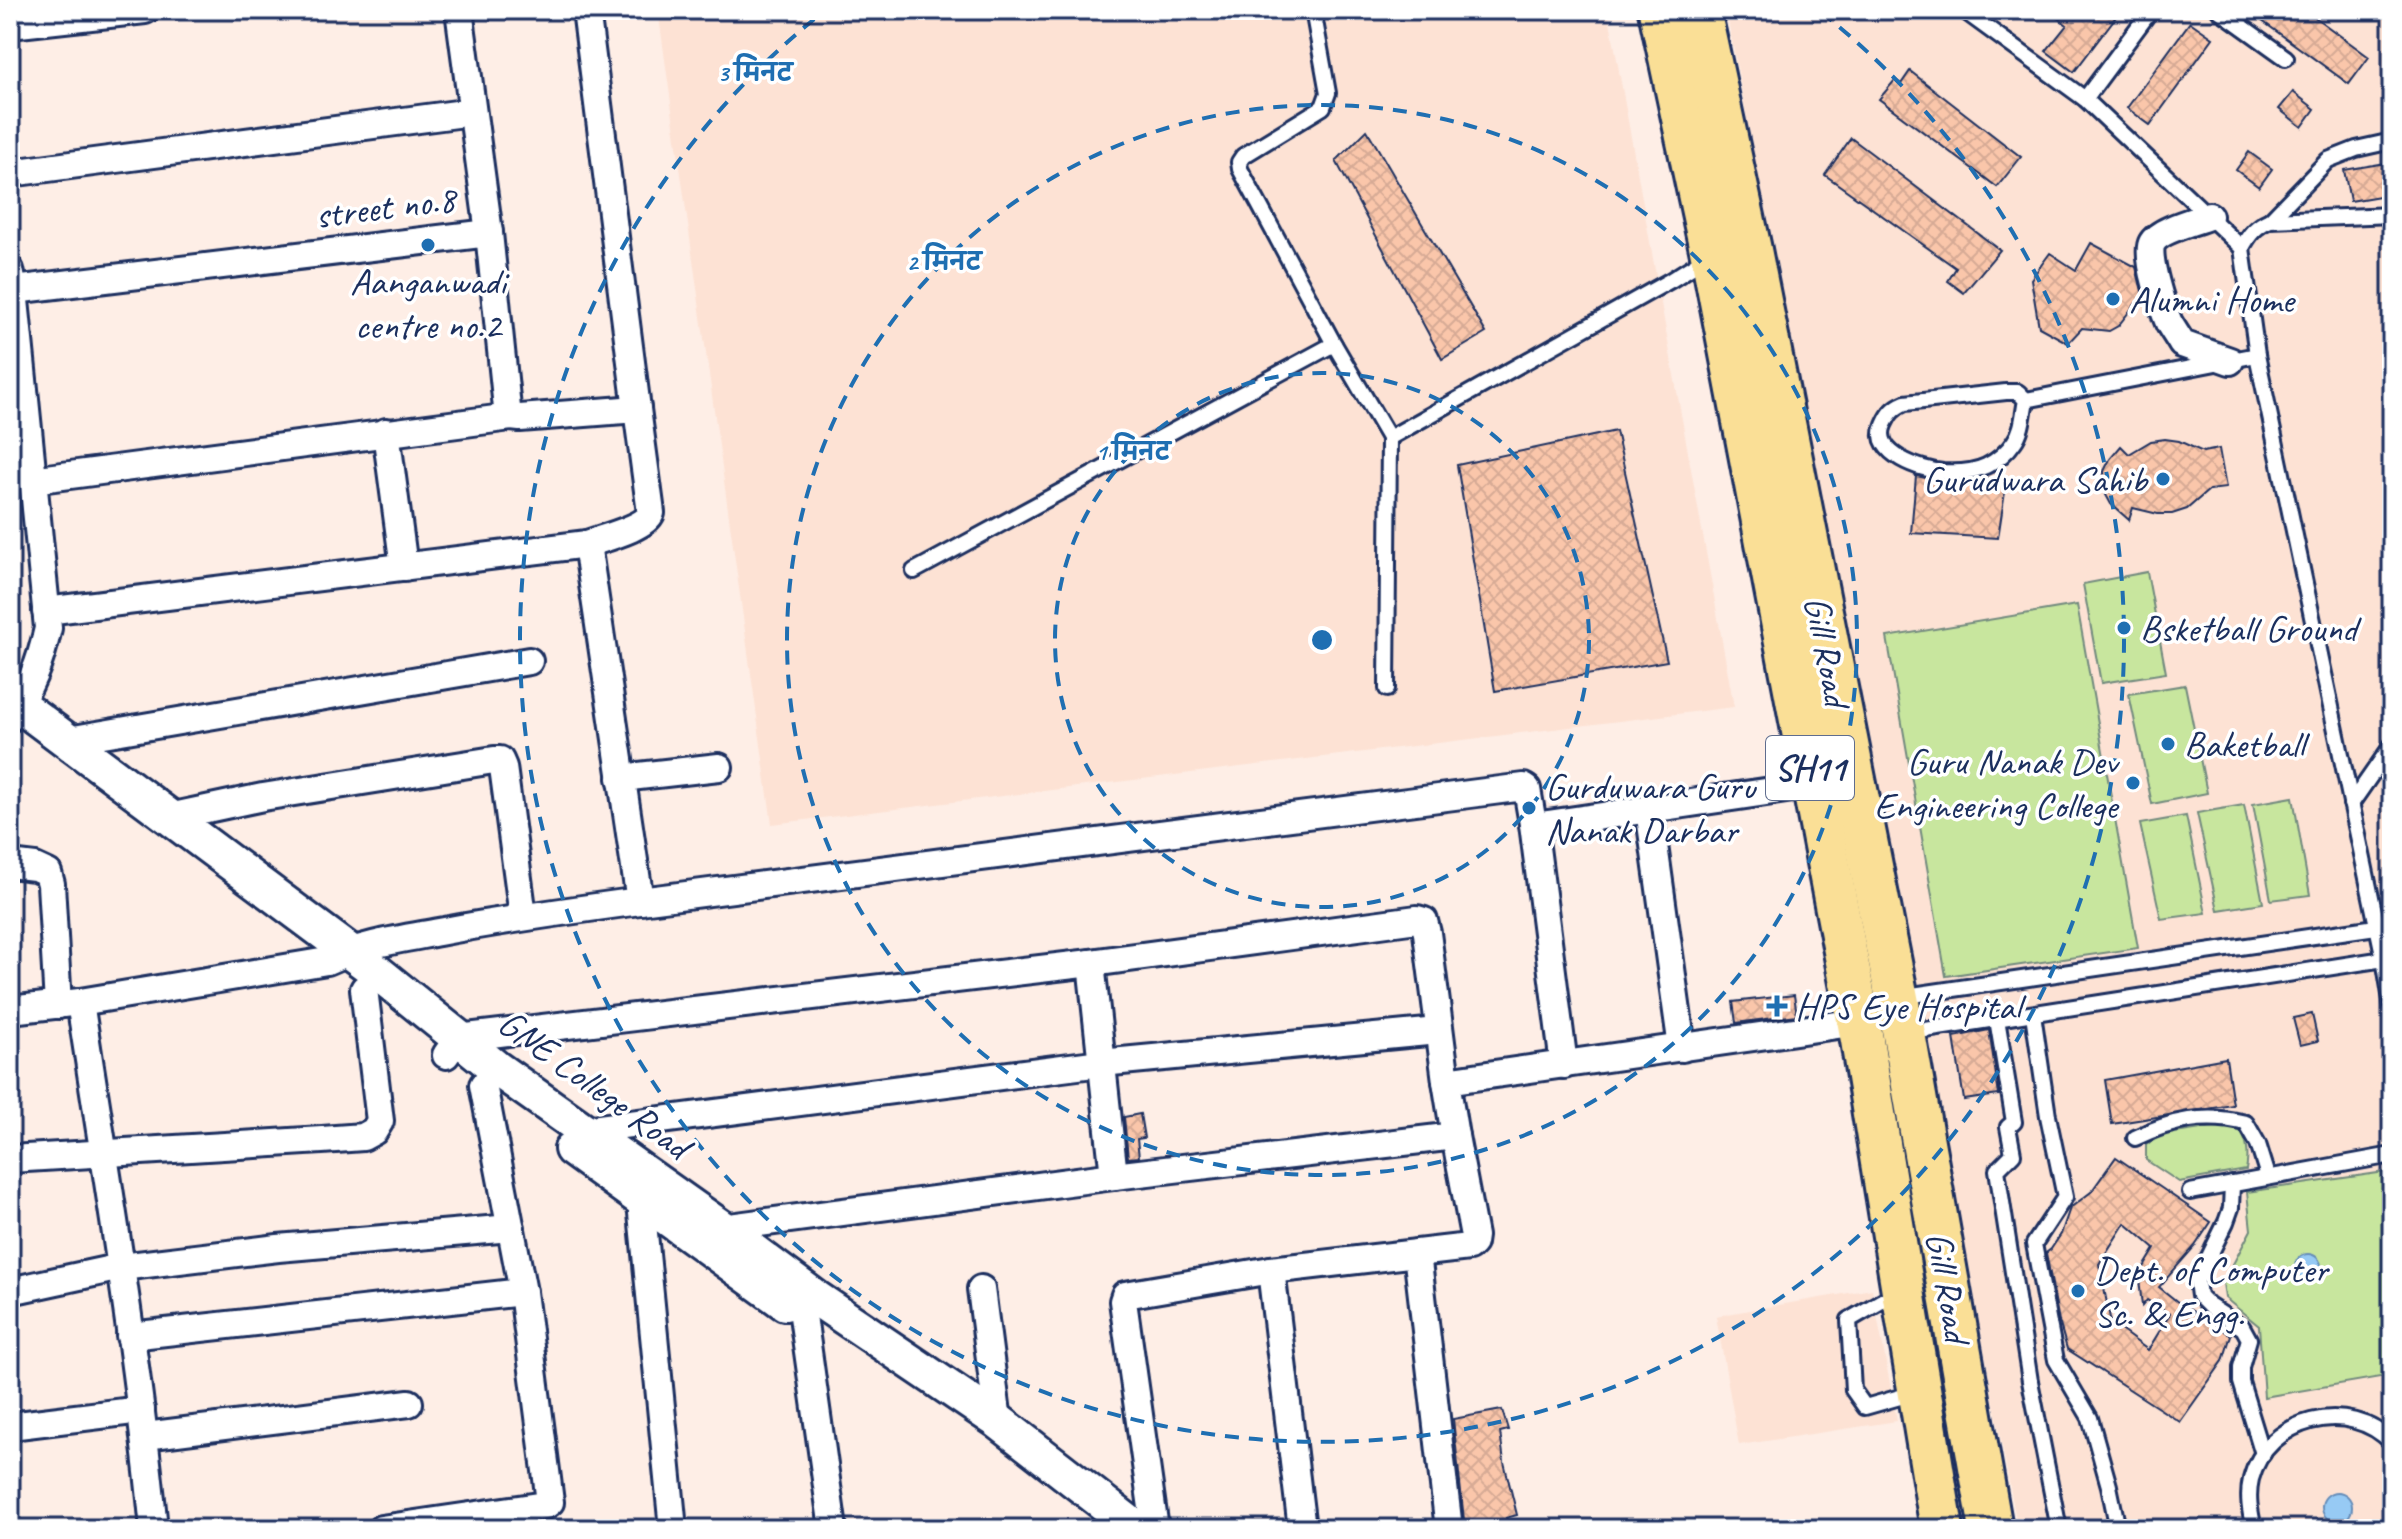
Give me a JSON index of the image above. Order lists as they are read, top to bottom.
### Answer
{
  "streets": {
    "main road": ["Gill Road", "SH11"],
    "street": ["street no.8", "GNE College Road"]
  },
  "places": {
    "other": [
      "Aanganwadi centre no.2",
      "Alumni Home",
      "Gurudwara Sahib",
      "Bsketball Ground",
      "Baketball",
      "Guru Nanak Dev Engineering College",
      "Gurduwara Guru Nanak Darbar",
      "Dept. of Computer Sc. & Engg."
    ],
    "health": ["HPS Eye Hospital"]
  },
  "rings": ["3 मिनट", "2 मिनट", "1 मिनट"]
}
